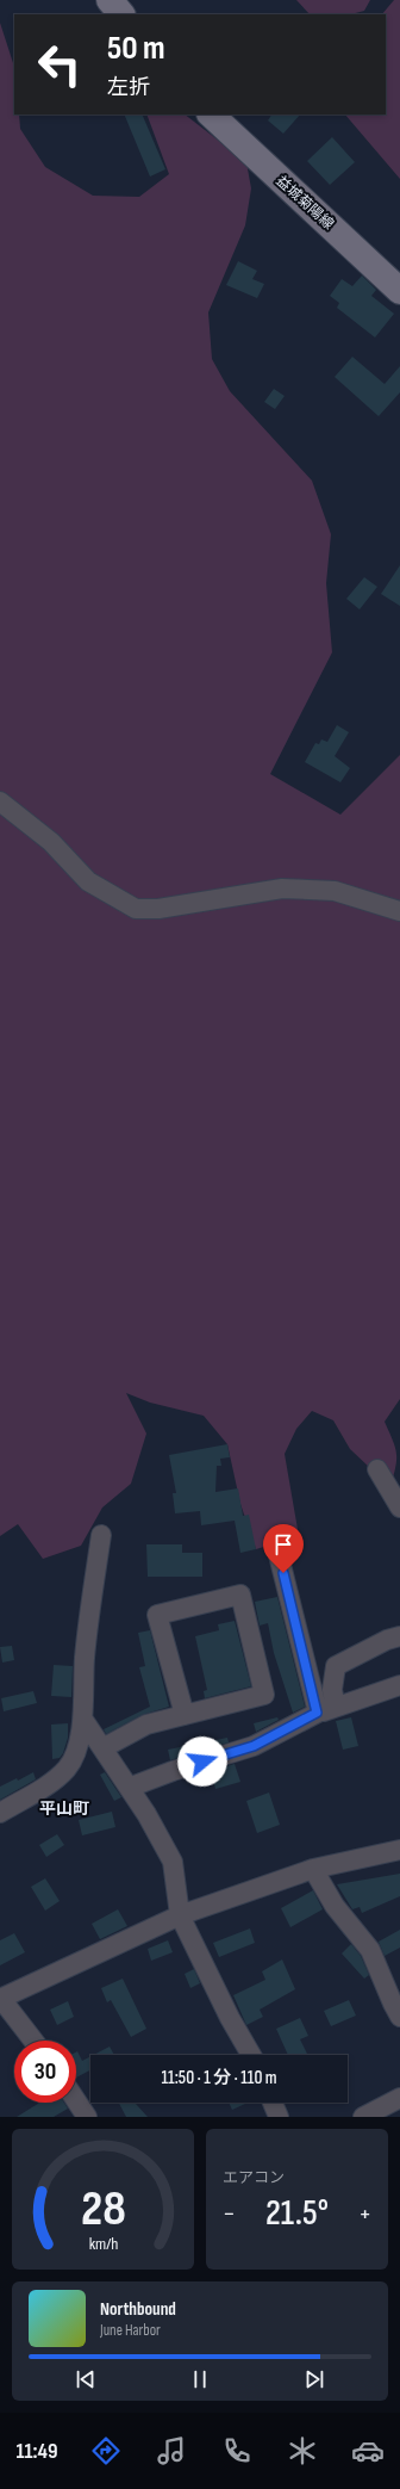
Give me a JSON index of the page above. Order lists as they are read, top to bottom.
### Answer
{
  "streets": {
    "main road": ["益城菊陽線"]
  },
  "districts": ["平山町"],
  "page": {
    "turn": ["50 m", "左折"],
    "limit": "30",
    "trip": "11:50 · 1 分 · 110 m",
    "tile": "エアコン",
    "heat": ["−", "21.5°", "+"],
    "song": ["Northbound", "June Harbor"],
    "tabs": "11:49",
    "gauge": ["28", "km/h"]
  }
}
